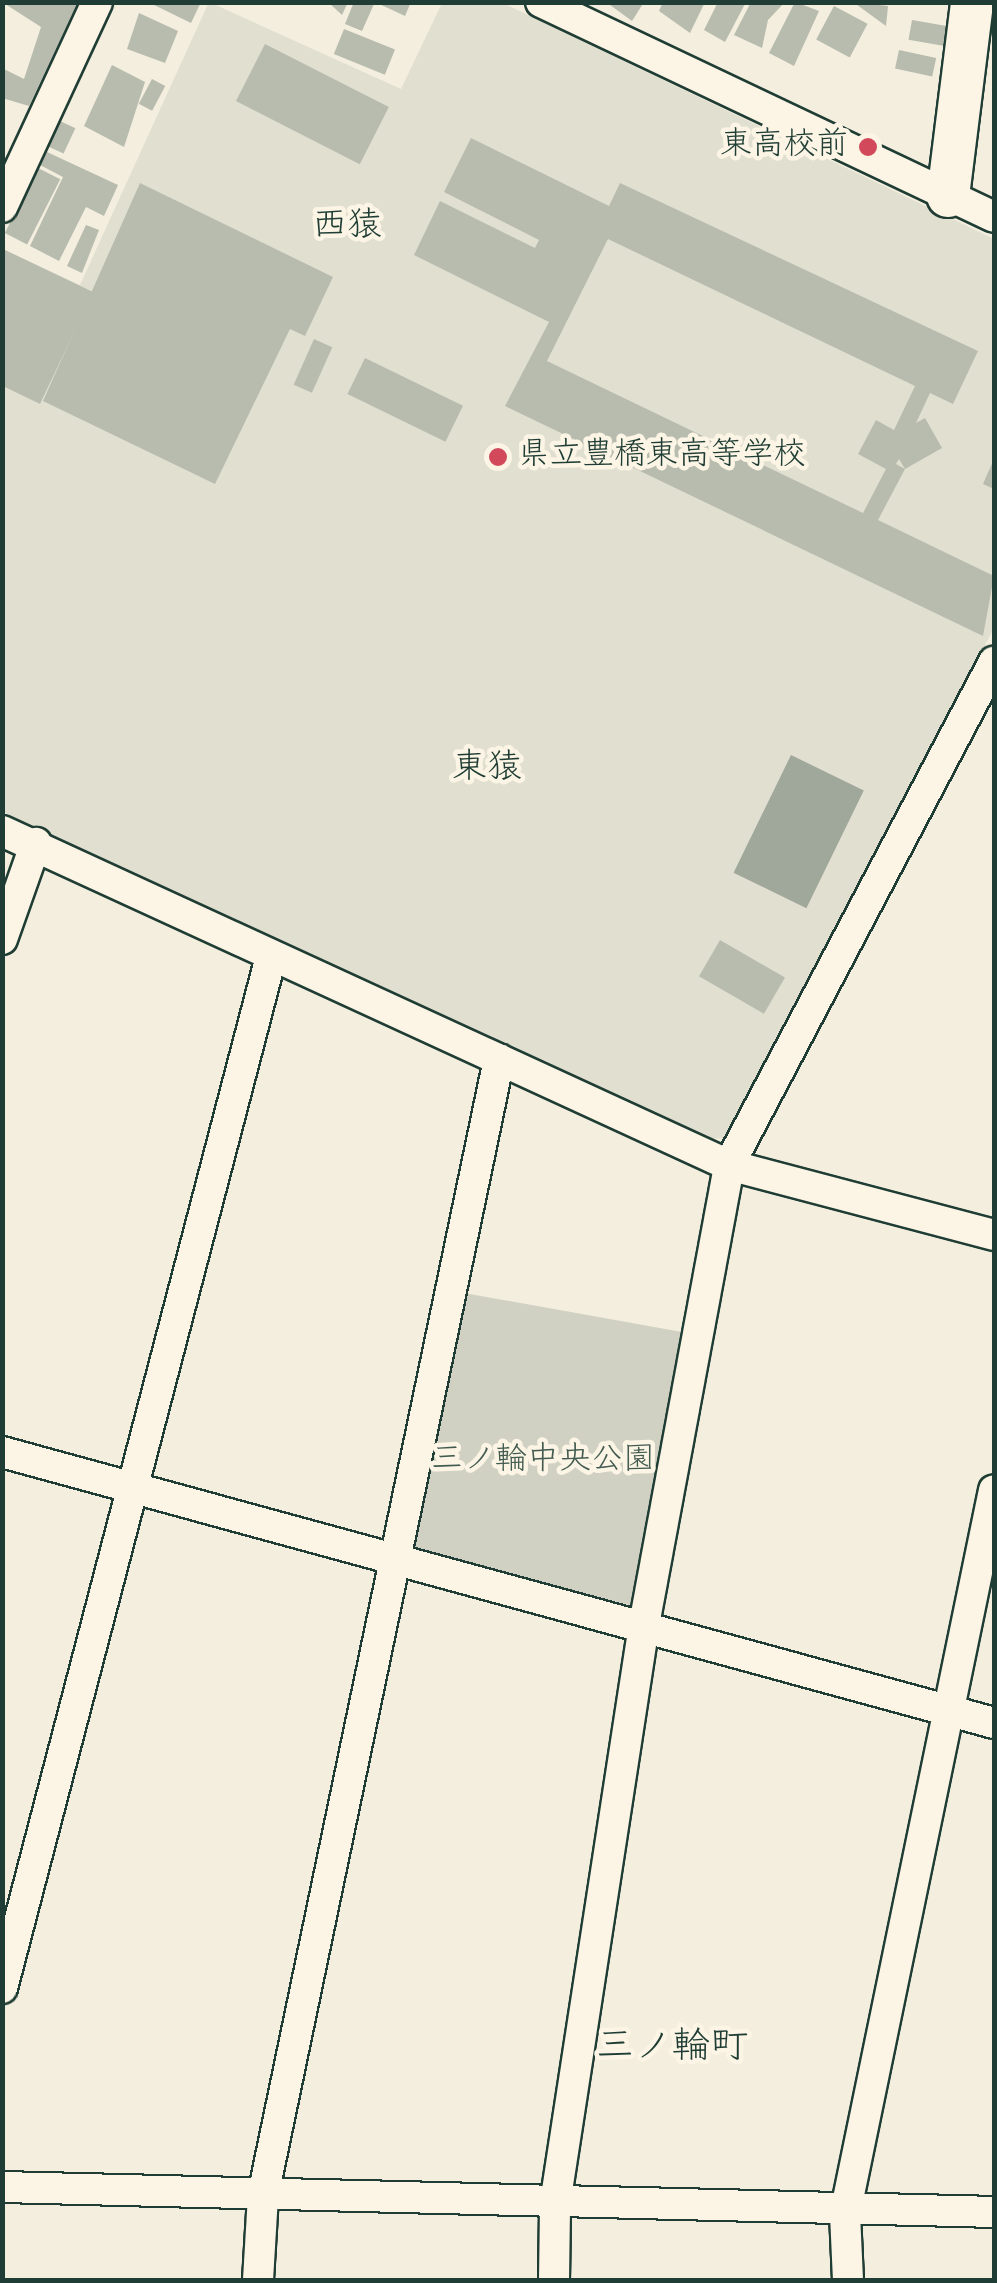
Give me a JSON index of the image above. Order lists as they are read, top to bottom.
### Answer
{
  "districts": ["西猿", "東猿", "三ノ輪町"],
  "parks": ["三ノ輪中央公園"],
  "places": ["東高校前", "県立豊橋東高等学校"]
}
